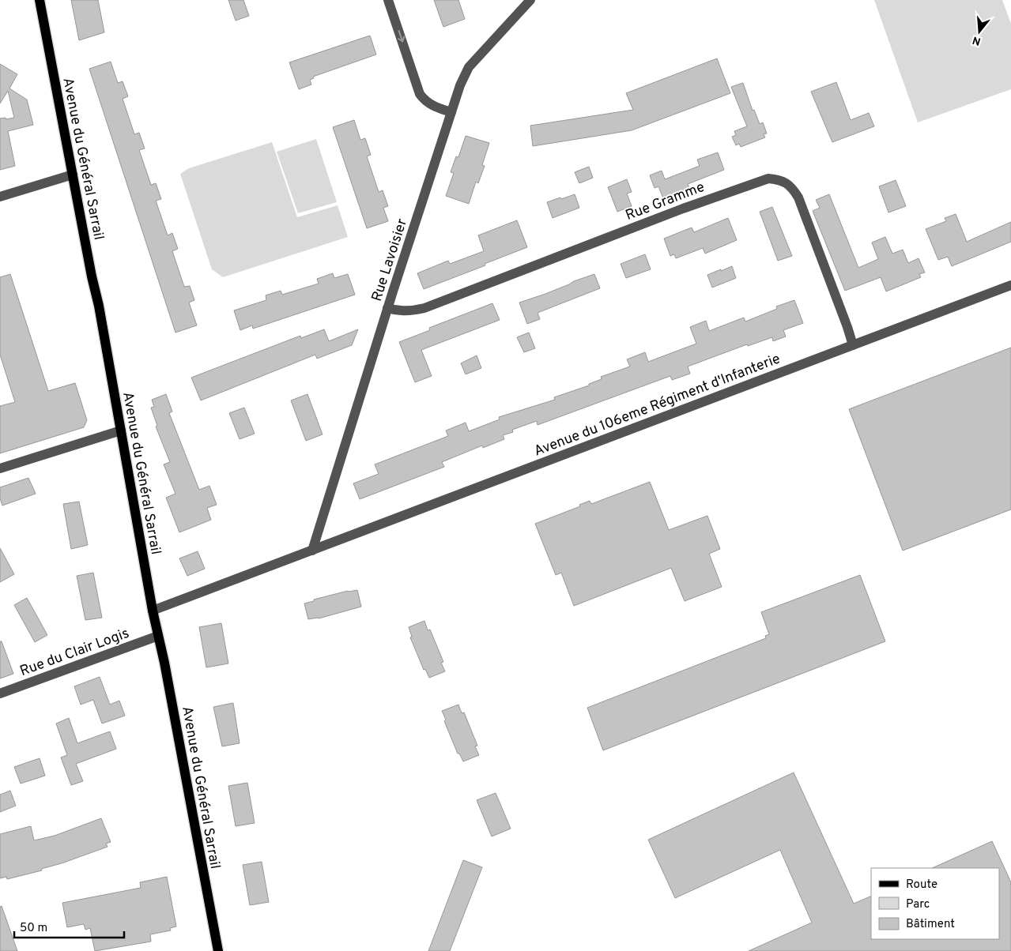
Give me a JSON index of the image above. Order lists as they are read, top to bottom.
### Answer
{
  "streets": {
    "main road": ["Avenue du Général Sarrail"],
    "street": [
      "Rue Gramme",
      "Rue Lavoisier",
      "Avenue du 106eme Régiment d'Infanterie",
      "Rue du Clair Logis"
    ]
  },
  "crossings": [
    ["Avenue du Général Sarrail", "Avenue du 106eme Régiment d'Infanterie"],
    ["Avenue du Général Sarrail", "Rue du Clair Logis"],
    ["Rue Gramme", "Rue Lavoisier"],
    ["Rue Gramme", "Avenue du 106eme Régiment d'Infanterie"],
    ["Rue Lavoisier", "Avenue du 106eme Régiment d'Infanterie"]
  ],
  "legend": ["Route", "Parc", "Bâtiment"],
  "scale_bar": "50 m",
  "north": "bottom"
}
